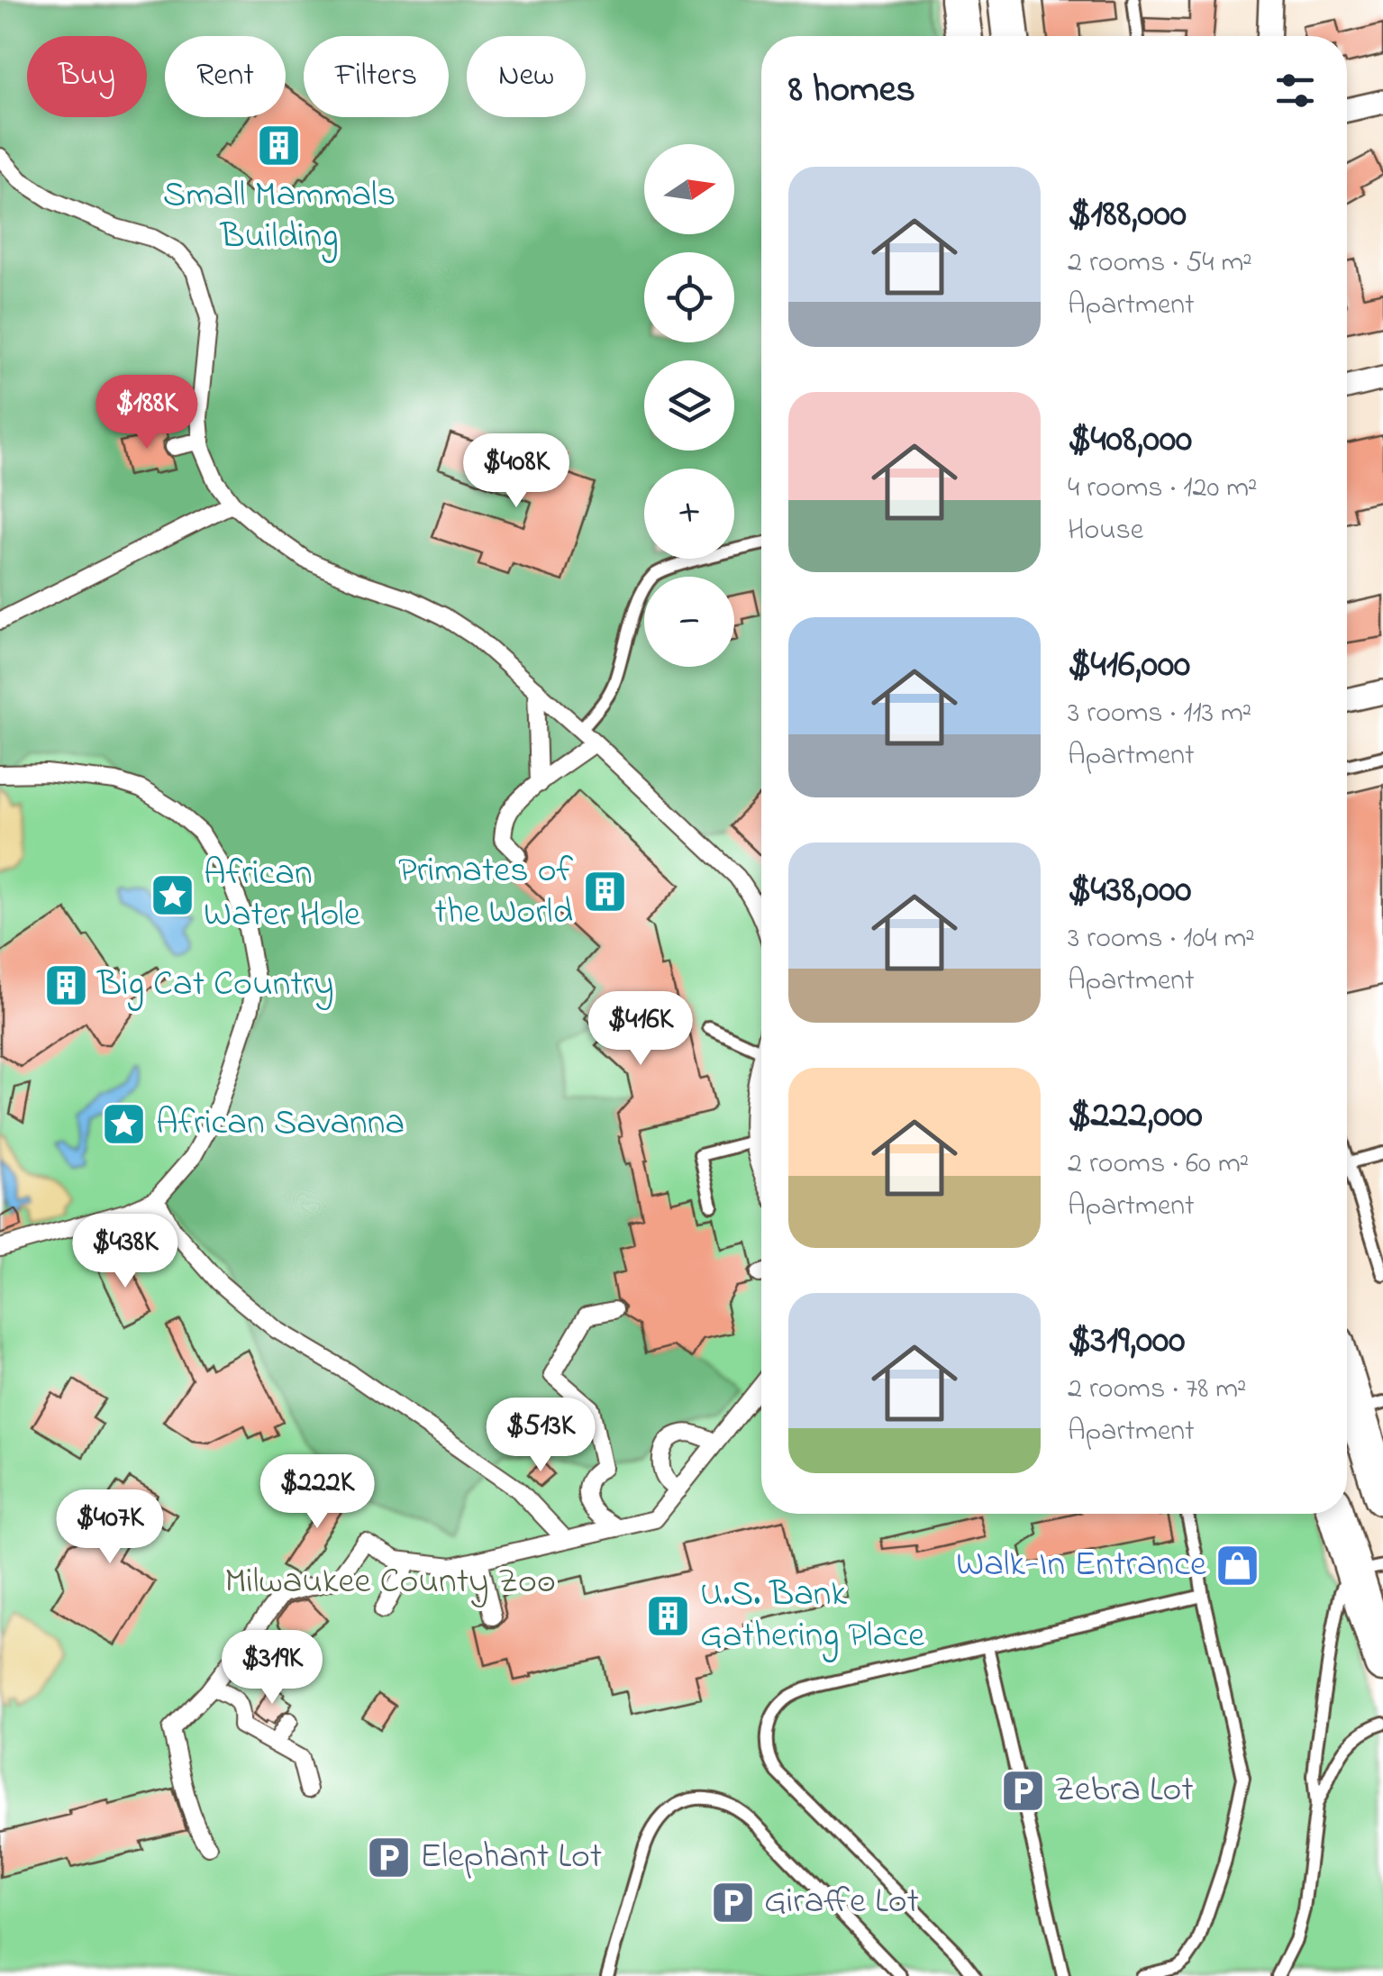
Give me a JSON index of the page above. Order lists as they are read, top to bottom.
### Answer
{
  "parks": ["Milwaukee County Zoo"],
  "places": {
    "building": [
      "Small Mammals Building",
      "Primates of the World",
      "Big Cat Country",
      "U.S. Bank Gathering Place"
    ],
    "place": ["African Water Hole", "African Savanna"],
    "shop": ["Walk-In Entrance"],
    "parking": ["Zebra Lot", "Elephant Lot", "Giraffe Lot"]
  },
  "north": "right",
  "page": {
    "chip": [
      "Buy",
      "Rent",
      "Filters",
      "New"
    ],
    "heading": "8 homes",
    "map_buttons": ["+", "−"],
    "list": [
      {
        "name": "$188,000",
        "note": "2 rooms · 54 m² · Apartment"
      },
      {
        "name": "$408,000",
        "note": "4 rooms · 120 m² · House"
      },
      {
        "name": "$416,000",
        "note": "3 rooms · 113 m² · Apartment"
      },
      {
        "name": "$438,000",
        "note": "3 rooms · 104 m² · Apartment"
      },
      {
        "name": "$222,000",
        "note": "2 rooms · 60 m² · Apartment"
      },
      {
        "name": "$319,000",
        "note": "2 rooms · 78 m² · Apartment"
      }
    ],
    "price": [
      "$188K",
      "$408K",
      "$416K",
      "$438K",
      "$513K",
      "$222K",
      "$407K",
      "$319K"
    ]
  }
}
